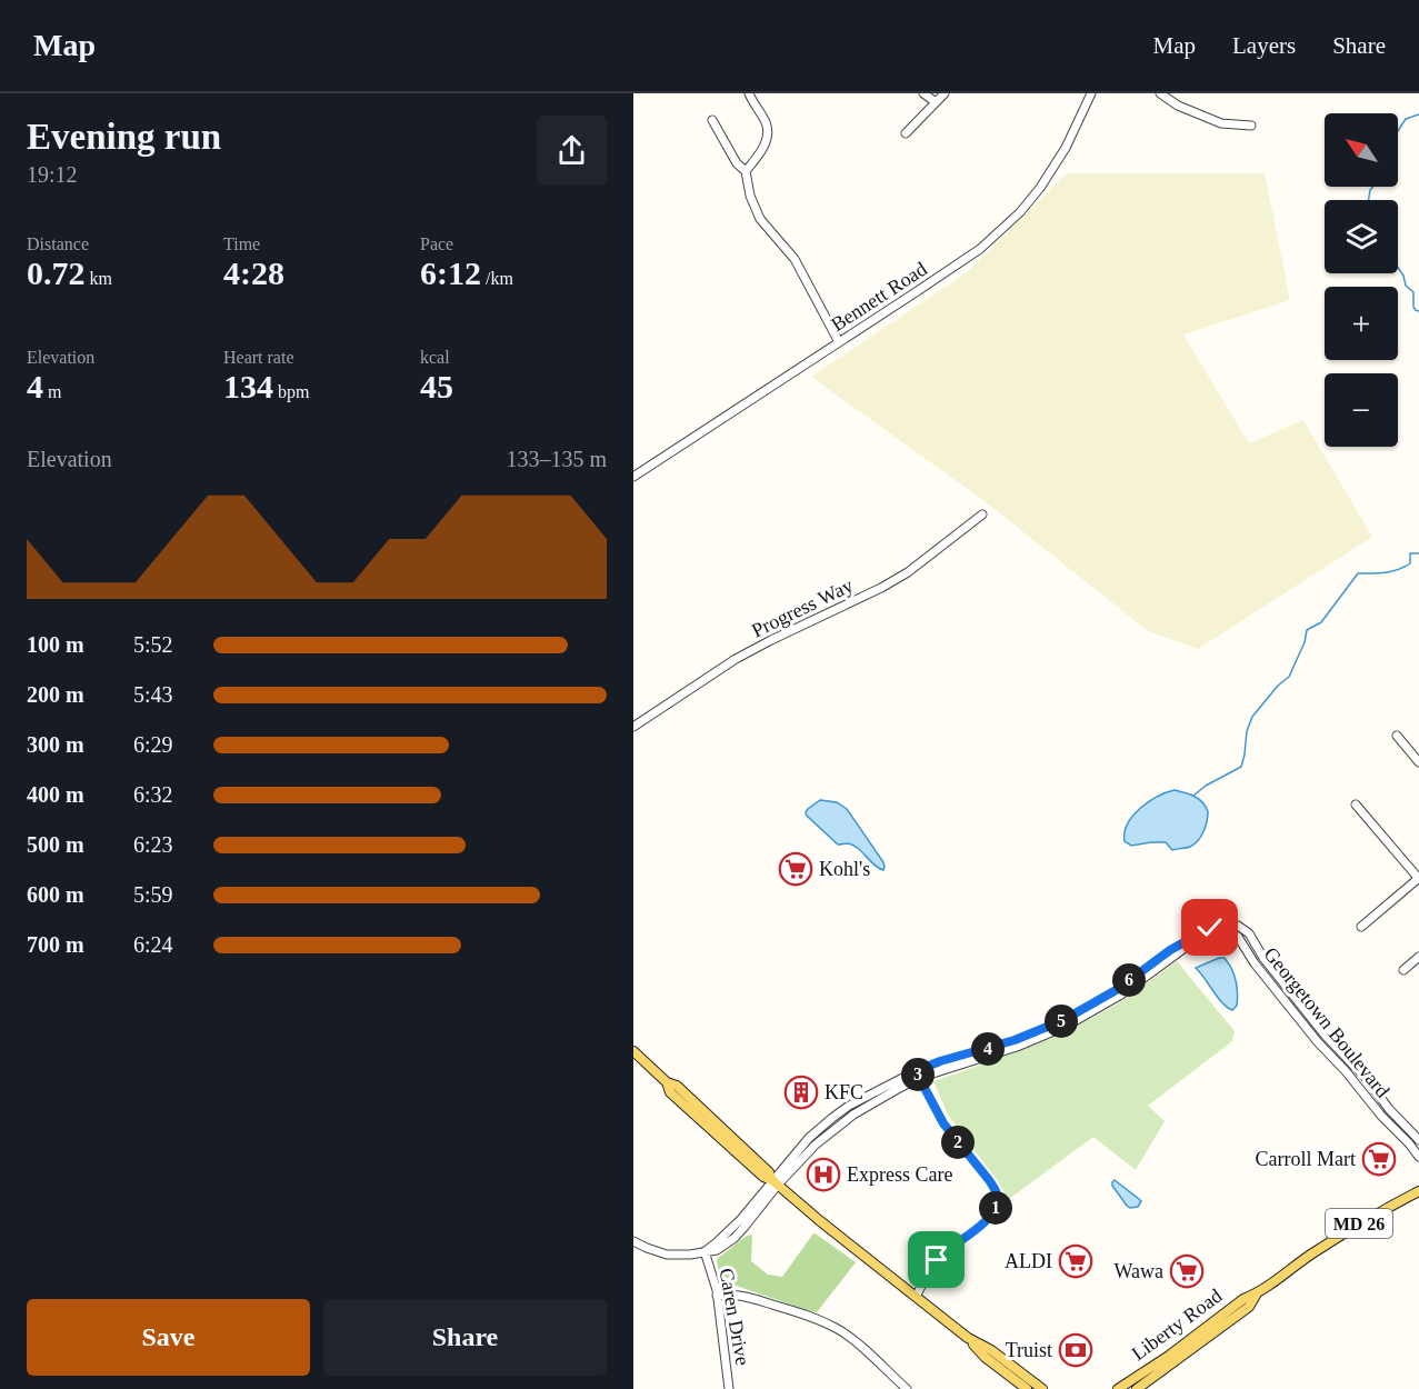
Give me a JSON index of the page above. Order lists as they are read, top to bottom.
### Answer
{
  "streets": {
    "main road": ["MD 26", "Liberty Road"],
    "street": [
      "Bennett Road",
      "Progress Way",
      "Georgetown Boulevard",
      "Caren Drive"
    ]
  },
  "places": {
    "supermarket": [
      "Kohl's",
      "Carroll Mart",
      "ALDI",
      "Wawa"
    ],
    "building": ["KFC"],
    "hospital": ["Express Care"],
    "bank": ["Truist"]
  },
  "north": "top left",
  "page": {
    "header": "Map",
    "nav": ["Map", "Layers", "Share"],
    "heading": ["Evening run", "19:12"],
    "map_buttons": ["+", "−"],
    "stats": [
      ["Distance", "0.72 km"],
      ["Time", "4:28"],
      ["Pace", "6:12 /km"],
      ["Elevation", "4 m"],
      ["Heart rate", "134 bpm"],
      ["kcal", "45"]
    ],
    "chart": ["Elevation", "133–135 m"],
    "list": [
      {
        "name": "100 m",
        "note": "5:52"
      },
      {
        "name": "200 m",
        "note": "5:43"
      },
      {
        "name": "300 m",
        "note": "6:29"
      },
      {
        "name": "400 m",
        "note": "6:32"
      },
      {
        "name": "500 m",
        "note": "6:23"
      },
      {
        "name": "600 m",
        "note": "5:59"
      },
      {
        "name": "700 m",
        "note": "6:24"
      }
    ],
    "pins": [
      "6",
      "5",
      "4",
      "3",
      "2",
      "1"
    ],
    "buttons": ["Save", "Share"]
  }
}
